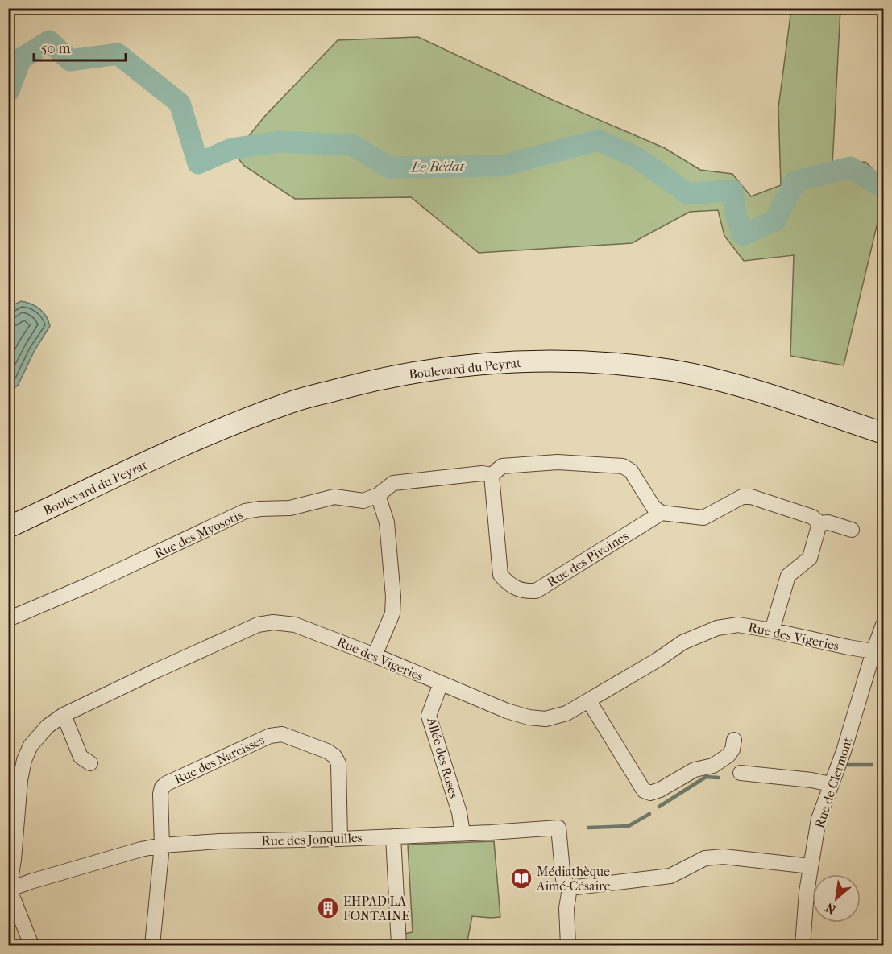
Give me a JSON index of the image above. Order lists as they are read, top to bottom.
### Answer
{
  "streets": {
    "main road": ["Boulevard du Peyrat"],
    "street": [
      "Rue des Myosotis",
      "Rue des Pivoines",
      "Rue des Vigeries",
      "Allée des Roses",
      "Rue des Narcisses",
      "Rue de Clermont",
      "Rue des Jonquilles"
    ]
  },
  "crossings": [
    ["Rue des Myosotis", "Rue des Pivoines"],
    ["Rue des Vigeries", "Allée des Roses"],
    ["Rue des Vigeries", "Rue de Clermont"],
    ["Allée des Roses", "Rue des Jonquilles"],
    ["Rue des Narcisses", "Rue des Jonquilles"]
  ],
  "water": ["Le Bédat"],
  "places": {
    "library": ["Médiathèque Aimé-Césaire"],
    "building": ["EHPAD LA FONTAINE"]
  },
  "scale_bar": "50 m",
  "north": "bottom left"
}
